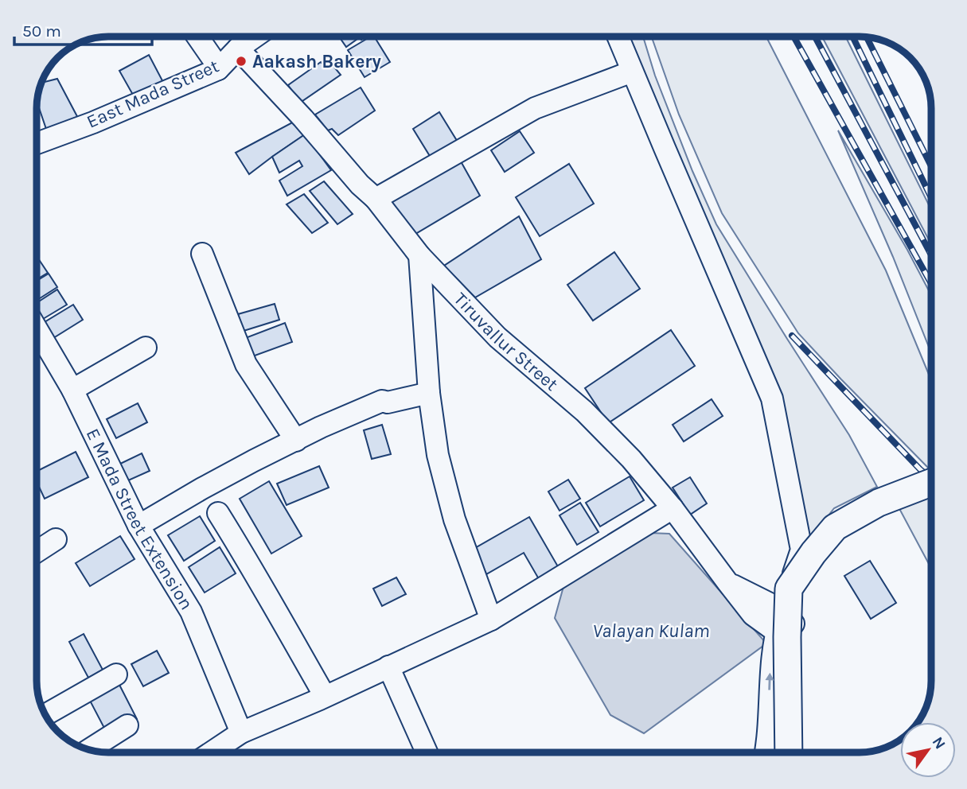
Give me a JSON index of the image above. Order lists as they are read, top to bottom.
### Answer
{
  "streets": {
    "street": ["East Mada Street", "Tiruvallur Street", "E Mada Street Extension"]
  },
  "crossings": [
    ["East Mada Street", "Tiruvallur Street"]
  ],
  "water": ["Valayan Kulam"],
  "places": ["Aakash Bakery"],
  "scale_bar": "50 m",
  "north": "top right"
}
